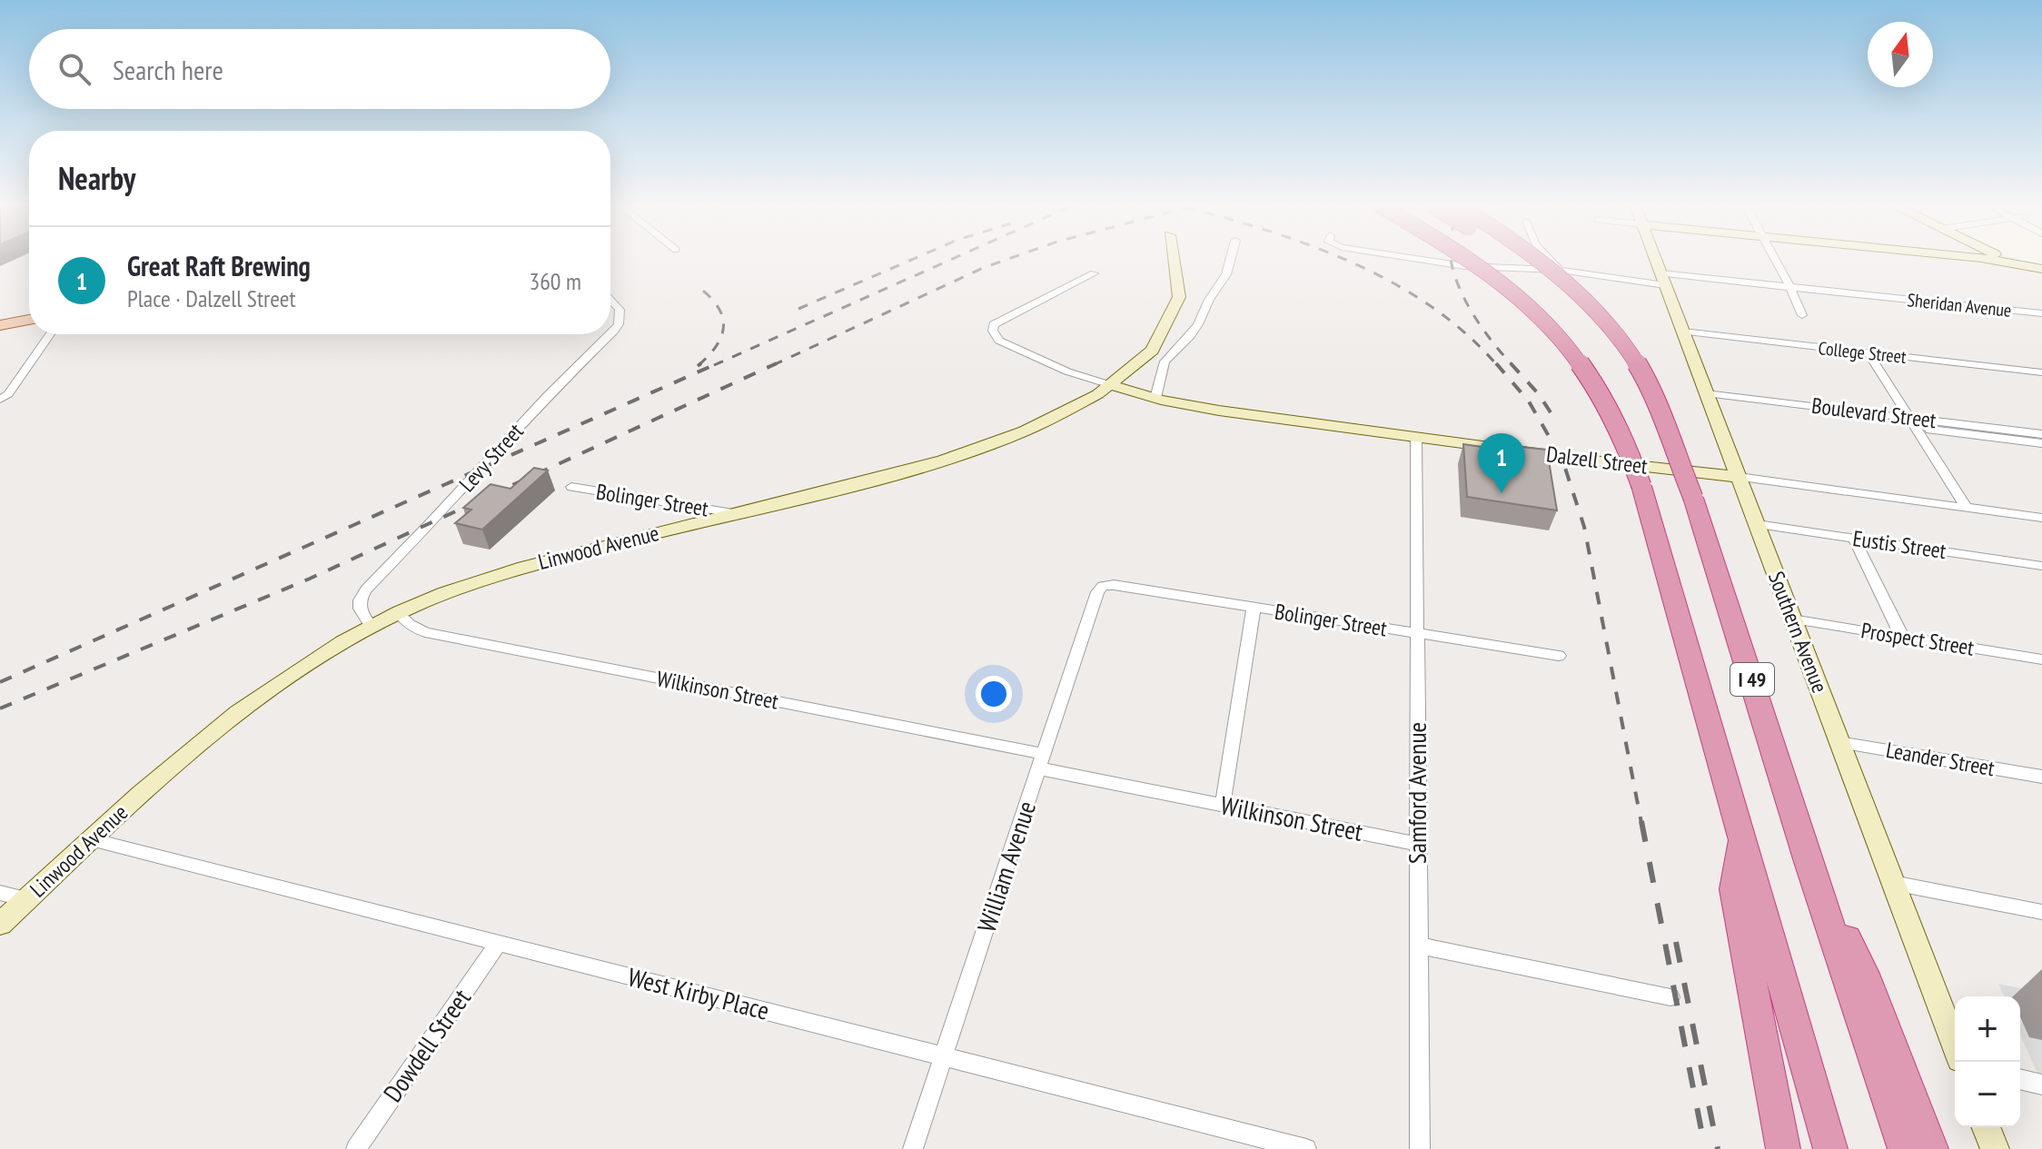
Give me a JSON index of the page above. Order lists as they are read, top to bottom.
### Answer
{
  "streets": {
    "highway": ["I 49"],
    "street": [
      "Sheridan Avenue",
      "College Street",
      "Boulevard Street",
      "Levy Street",
      "Dalzell Street",
      "Bolinger Street",
      "Eustis Street",
      "Linwood Avenue",
      "Southern Avenue",
      "Prospect Street",
      "Wilkinson Street",
      "Leander Street",
      "Samford Avenue",
      "William Avenue",
      "West Kirby Place",
      "Dowdell Street"
    ]
  },
  "crossings": [
    ["Sheridan Avenue", "Southern Avenue"],
    ["College Street", "Southern Avenue"],
    ["Boulevard Street", "Southern Avenue"],
    ["Levy Street", "Linwood Avenue"],
    ["Dalzell Street", "Linwood Avenue"],
    ["Dalzell Street", "Southern Avenue"],
    ["Dalzell Street", "Samford Avenue"],
    ["Bolinger Street", "Linwood Avenue"],
    ["Bolinger Street", "Samford Avenue"],
    ["Bolinger Street", "William Avenue"],
    ["Eustis Street", "Southern Avenue"],
    ["Linwood Avenue", "Wilkinson Street"],
    ["Linwood Avenue", "West Kirby Place"],
    ["Southern Avenue", "Prospect Street"],
    ["Southern Avenue", "Leander Street"],
    ["Wilkinson Street", "Samford Avenue"],
    ["Wilkinson Street", "William Avenue"],
    ["William Avenue", "West Kirby Place"],
    ["West Kirby Place", "Dowdell Street"]
  ],
  "north": "top",
  "page": {
    "search": "Search here",
    "heading": "Nearby",
    "list": [
      {
        "mark": "1",
        "name": "Great Raft Brewing",
        "note": "Place · Dalzell Street",
        "value": "360 m"
      }
    ],
    "pins": "1",
    "map_buttons": ["+", "−"]
  }
}
